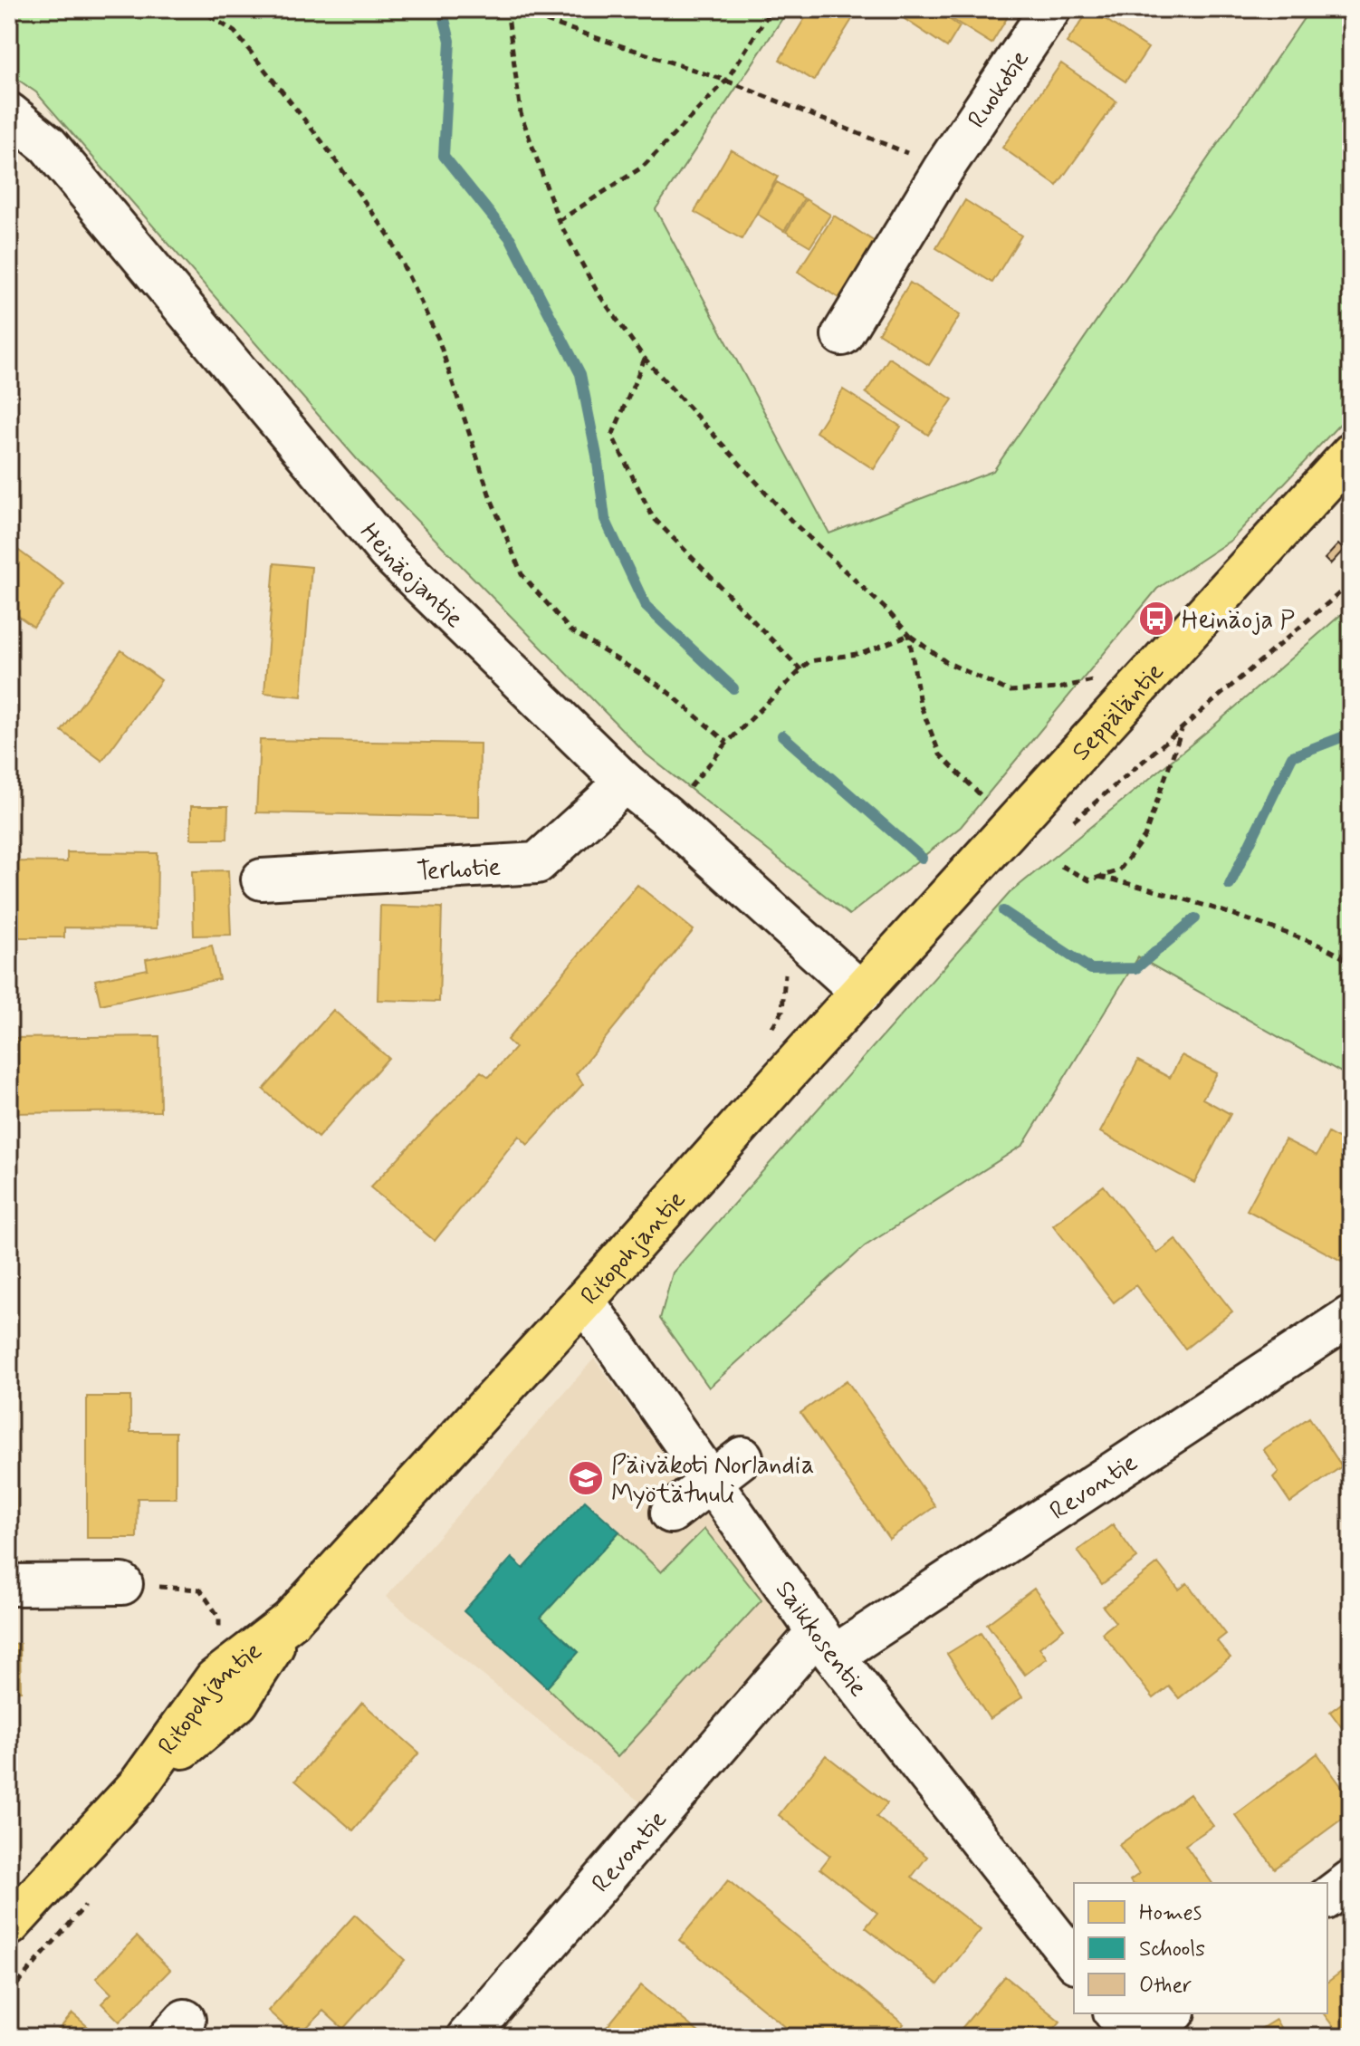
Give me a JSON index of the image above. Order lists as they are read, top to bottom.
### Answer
{
  "streets": {
    "main road": ["Seppäläntie", "Ritopohjantie"],
    "street": [
      "Ruokotie",
      "Heinäojantie",
      "Terhotie",
      "Revontie",
      "Saikkosentie"
    ]
  },
  "crossings": [
    ["Heinäojantie", "Terhotie"],
    ["Heinäojantie", "Ritopohjantie"],
    ["Seppäläntie", "Ritopohjantie"],
    ["Ritopohjantie", "Saikkosentie"],
    ["Revontie", "Saikkosentie"]
  ],
  "places": {
    "bus stop": ["Heinäoja P"],
    "school or university": ["Päiväkoti Norlandia Myötätuuli"]
  },
  "legend": ["Homes", "Schools", "Other"]
}
